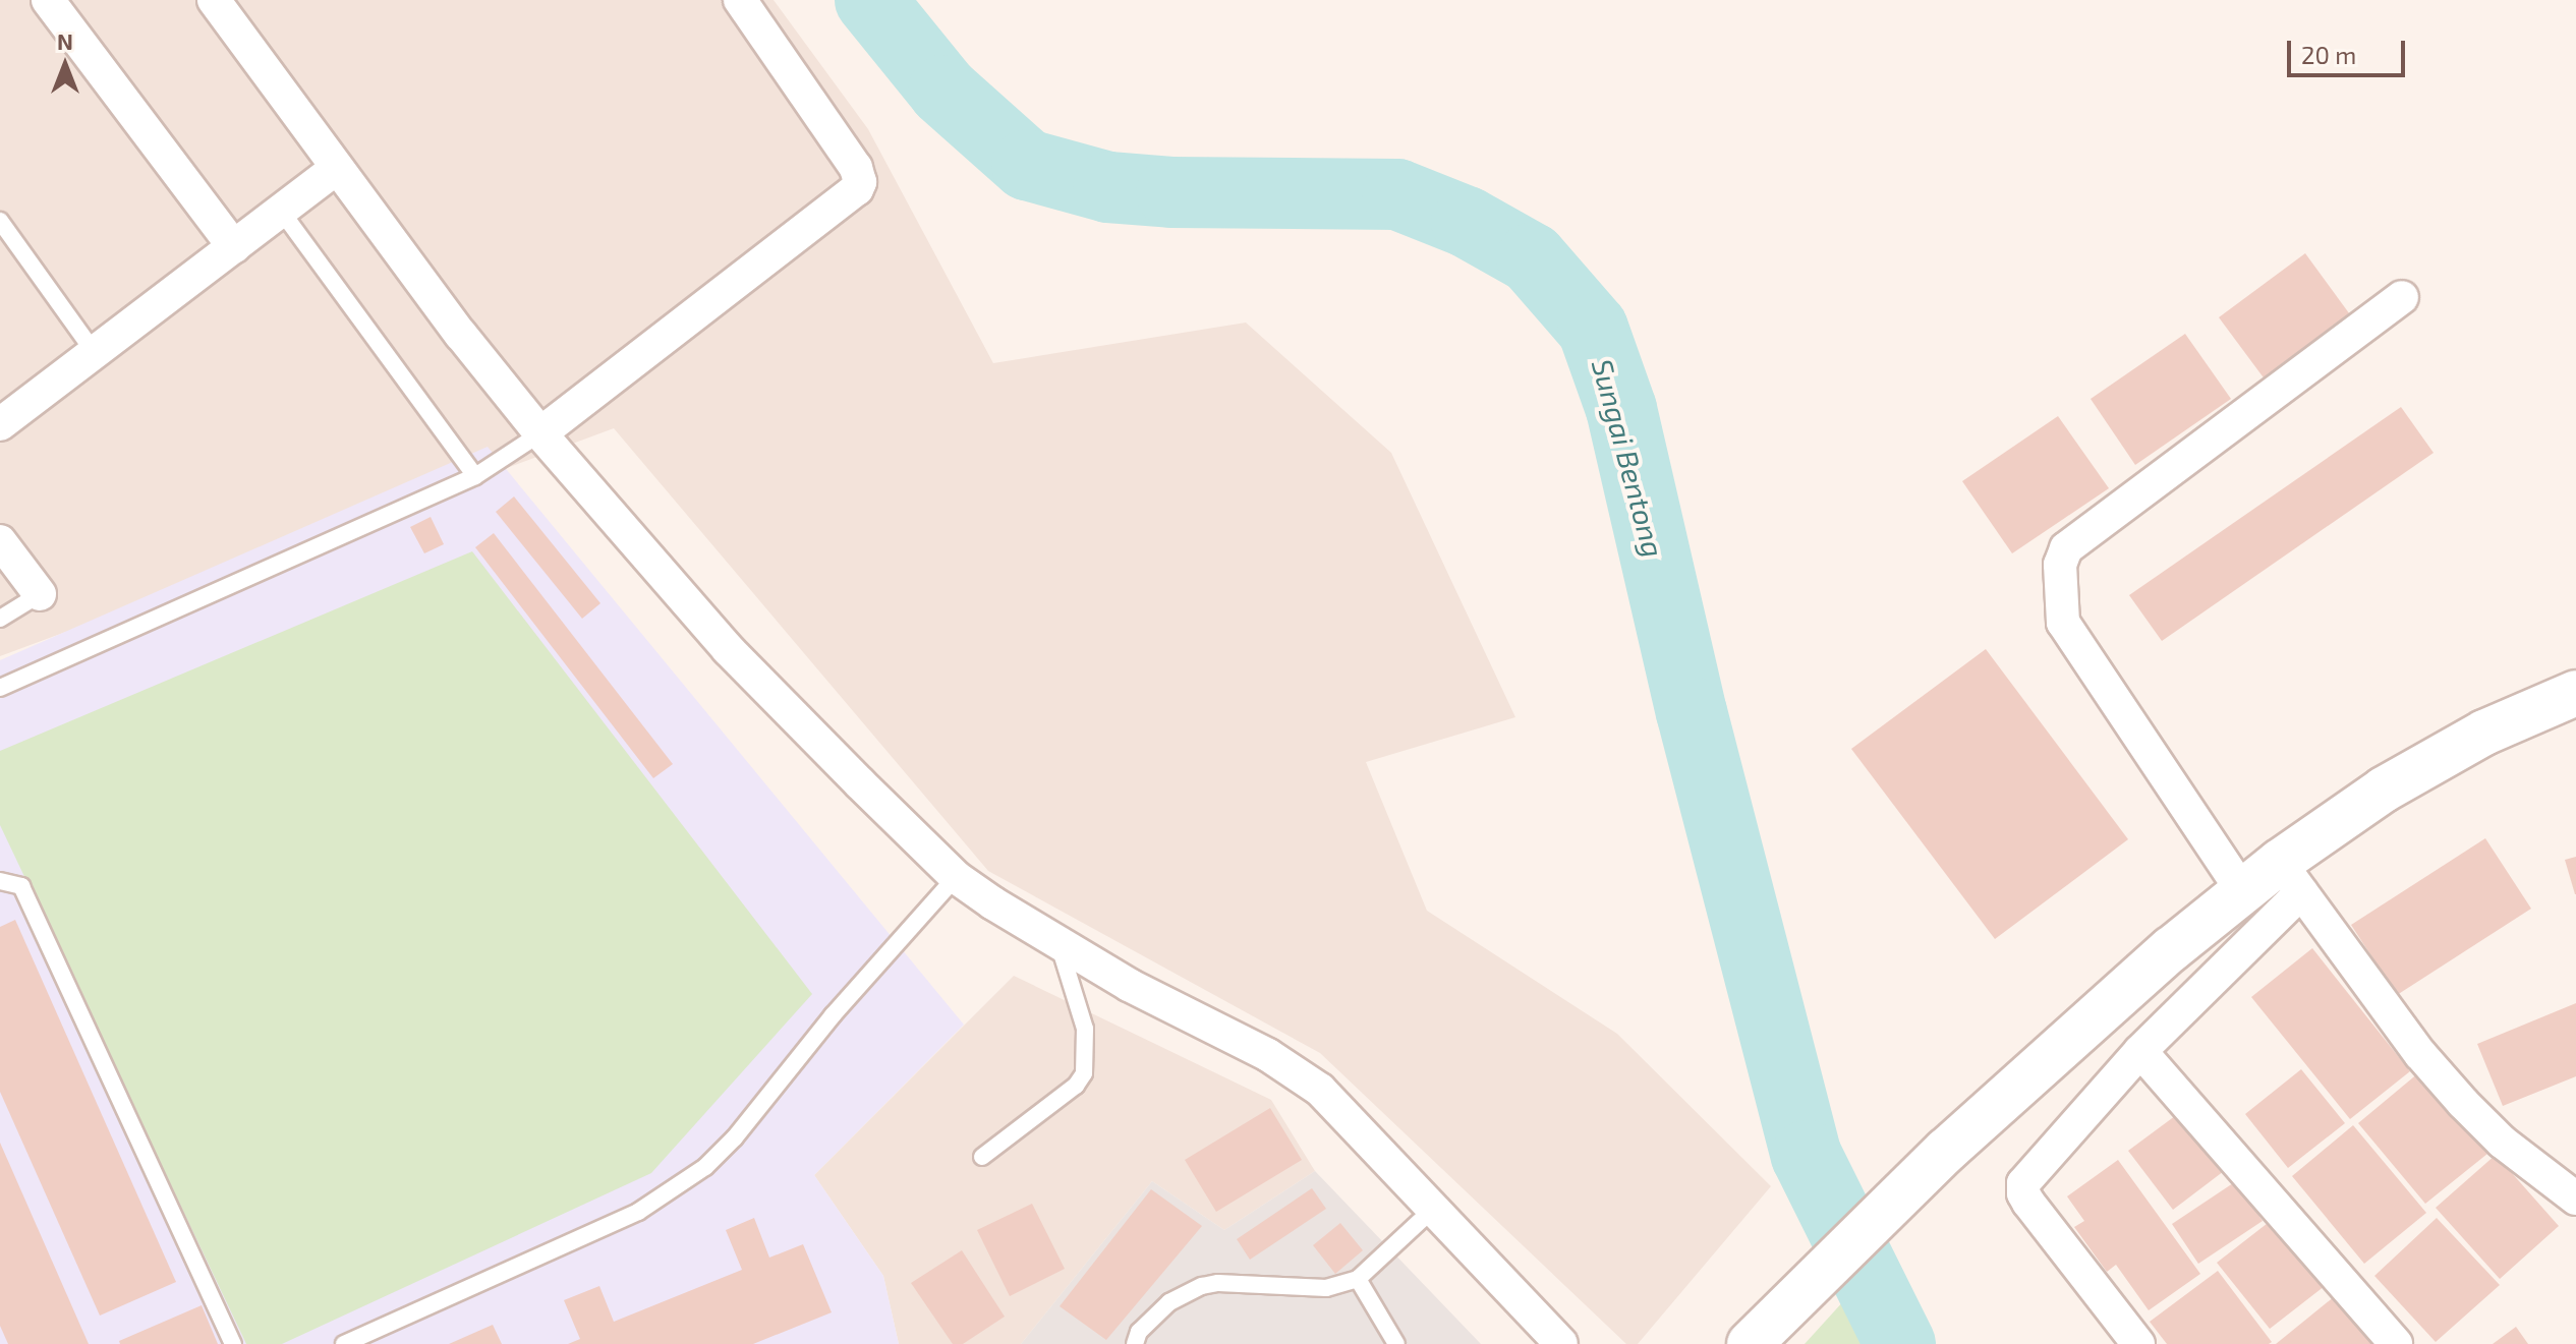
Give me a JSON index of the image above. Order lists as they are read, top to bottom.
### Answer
{
  "water": ["Sungai Bentong"],
  "scale_bar": "20 m",
  "north": "top"
}
